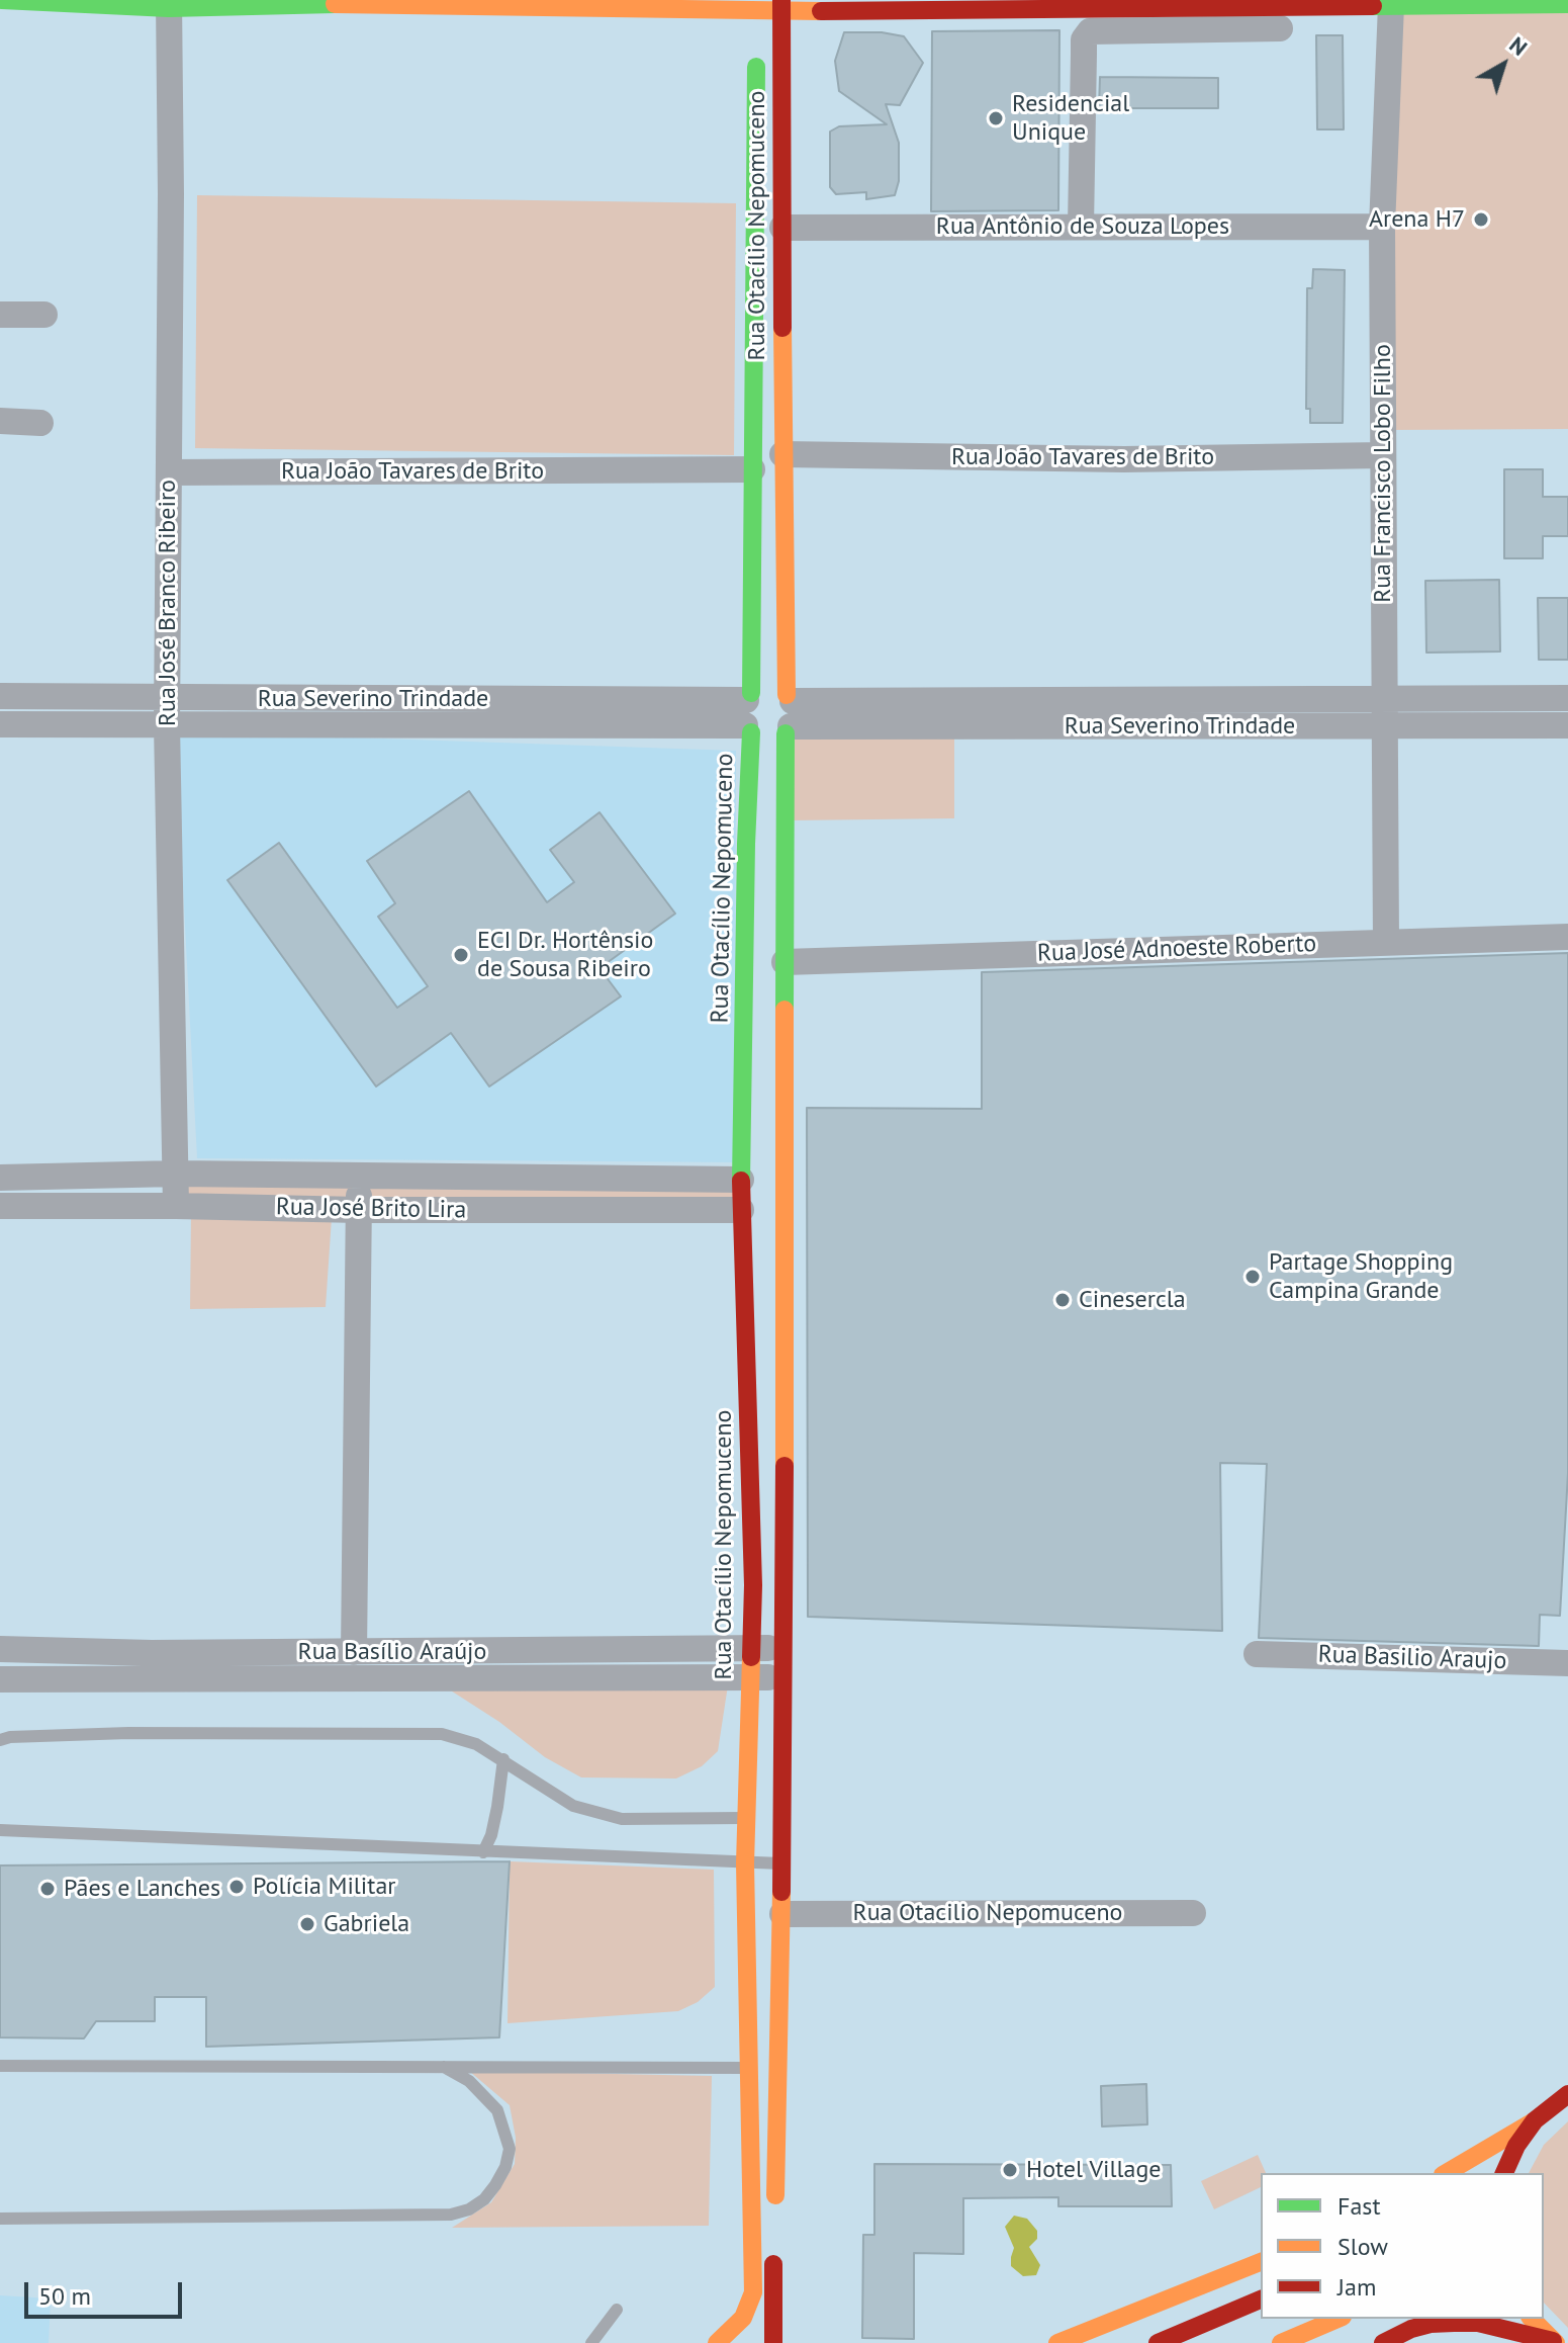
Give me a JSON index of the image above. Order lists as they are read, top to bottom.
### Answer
{
  "streets": {
    "main road": ["Rua Otacílio Nepomuceno"],
    "street": [
      "Rua Antônio de Souza Lopes",
      "Rua João Tavares de Brito",
      "Rua Francisco Lobo Filho",
      "Rua José Branco Ribeiro",
      "Rua Severino Trindade",
      "Rua José Adnoeste Roberto",
      "Rua José Brito Lira",
      "Rua Basílio Araújo",
      "Rua Basilio Araujo",
      "Rua Otacilio Nepomuceno"
    ]
  },
  "crossings": [
    ["Rua Otacílio Nepomuceno", "Rua Antônio de Souza Lopes"],
    ["Rua Otacílio Nepomuceno", "Rua João Tavares de Brito"],
    ["Rua Otacílio Nepomuceno", "Rua Severino Trindade"],
    ["Rua Otacílio Nepomuceno", "Rua José Adnoeste Roberto"],
    ["Rua Otacílio Nepomuceno", "Rua José Brito Lira"],
    ["Rua Otacílio Nepomuceno", "Rua Basílio Araújo"],
    ["Rua Otacílio Nepomuceno", "Rua Otacilio Nepomuceno"],
    ["Rua Antônio de Souza Lopes", "Rua Francisco Lobo Filho"],
    ["Rua João Tavares de Brito", "Rua Francisco Lobo Filho"],
    ["Rua João Tavares de Brito", "Rua José Branco Ribeiro"],
    ["Rua Francisco Lobo Filho", "Rua Severino Trindade"],
    ["Rua Francisco Lobo Filho", "Rua José Adnoeste Roberto"],
    ["Rua José Branco Ribeiro", "Rua Severino Trindade"],
    ["Rua José Branco Ribeiro", "Rua José Brito Lira"]
  ],
  "places": [
    "Residencial Unique",
    "Arena H7",
    "ECI Dr. Hortênsio de Sousa Ribeiro",
    "Partage Shopping Campina Grande",
    "Cinesercla",
    "Polícia Militar",
    "Pães e Lanches",
    "Gabriela",
    "Hotel Village"
  ],
  "legend": ["Fast", "Slow", "Jam"],
  "scale_bar": "50 m",
  "north": "top right"
}
